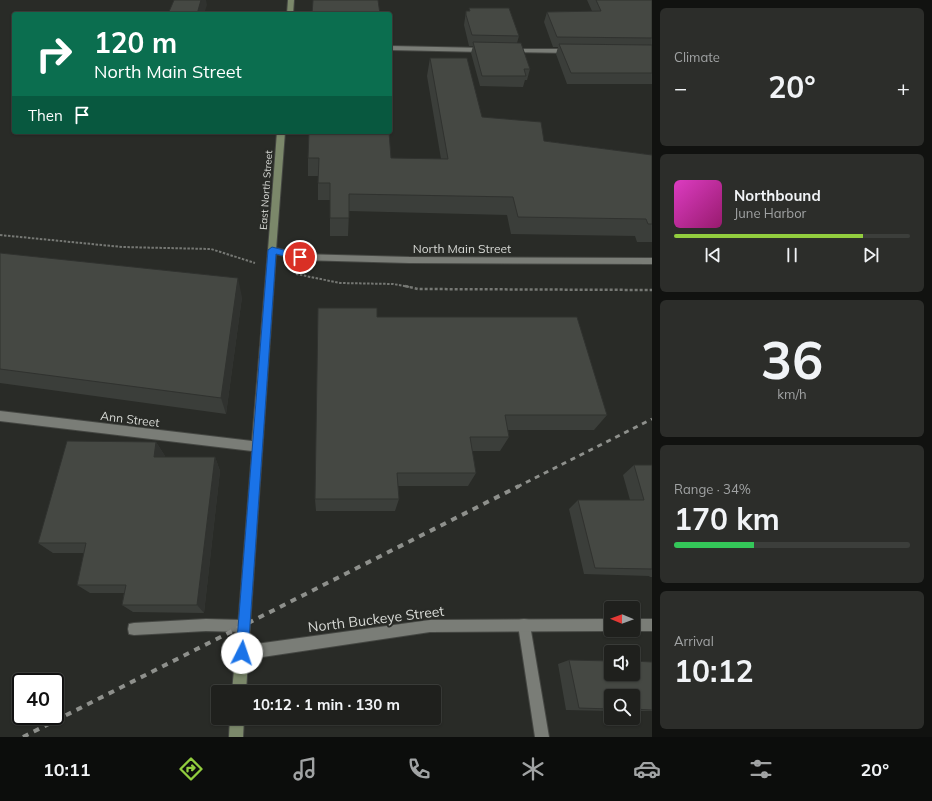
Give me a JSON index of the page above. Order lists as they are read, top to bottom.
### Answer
{
  "streets": {
    "street": [
      "East North Street",
      "North Main Street",
      "Ann Street",
      "North Buckeye Street"
    ]
  },
  "crossings": [
    ["East North Street", "North Main Street"]
  ],
  "north": "left",
  "page": {
    "tile": [
      "Climate",
      ["36", "km/h"],
      ["Range · 34%", "170 km"],
      ["Arrival", "10:12"]
    ],
    "turn": ["120 m", "North Main Street"],
    "heat": ["−", "20°", "+"],
    "then": "Then",
    "song": ["Northbound", "June Harbor"],
    "limit": "40",
    "trip": "10:12 · 1 min · 130 m",
    "tabs": ["10:11", "20°"]
  }
}
